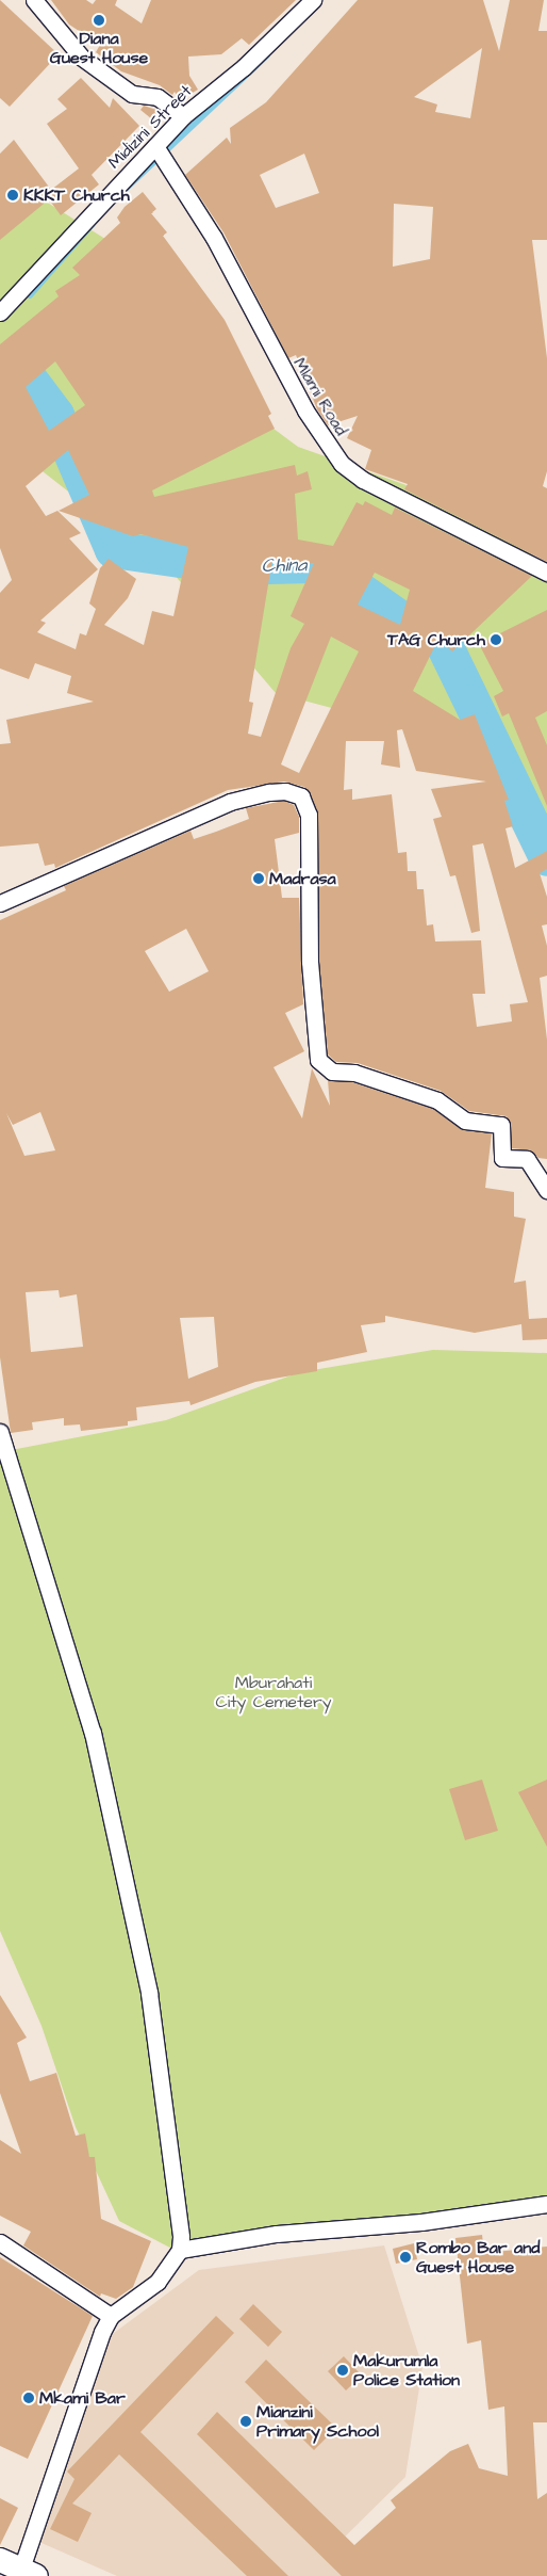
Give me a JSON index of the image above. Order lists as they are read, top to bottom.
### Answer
{
  "streets": {
    "street": ["Midizini Street", "Mlami Road"]
  },
  "crossings": [
    ["Midizini Street", "Mlami Road"]
  ],
  "water": ["China"],
  "parks": ["Mburahati City Cemetery"],
  "places": [
    "Diana Guest House",
    "KKKT Church",
    "TAG Church",
    "Madrasa",
    "Rombo Bar and Guest House",
    "Makurumla Police Station",
    "Mkami Bar",
    "Mianzini Primary School"
  ]
}
